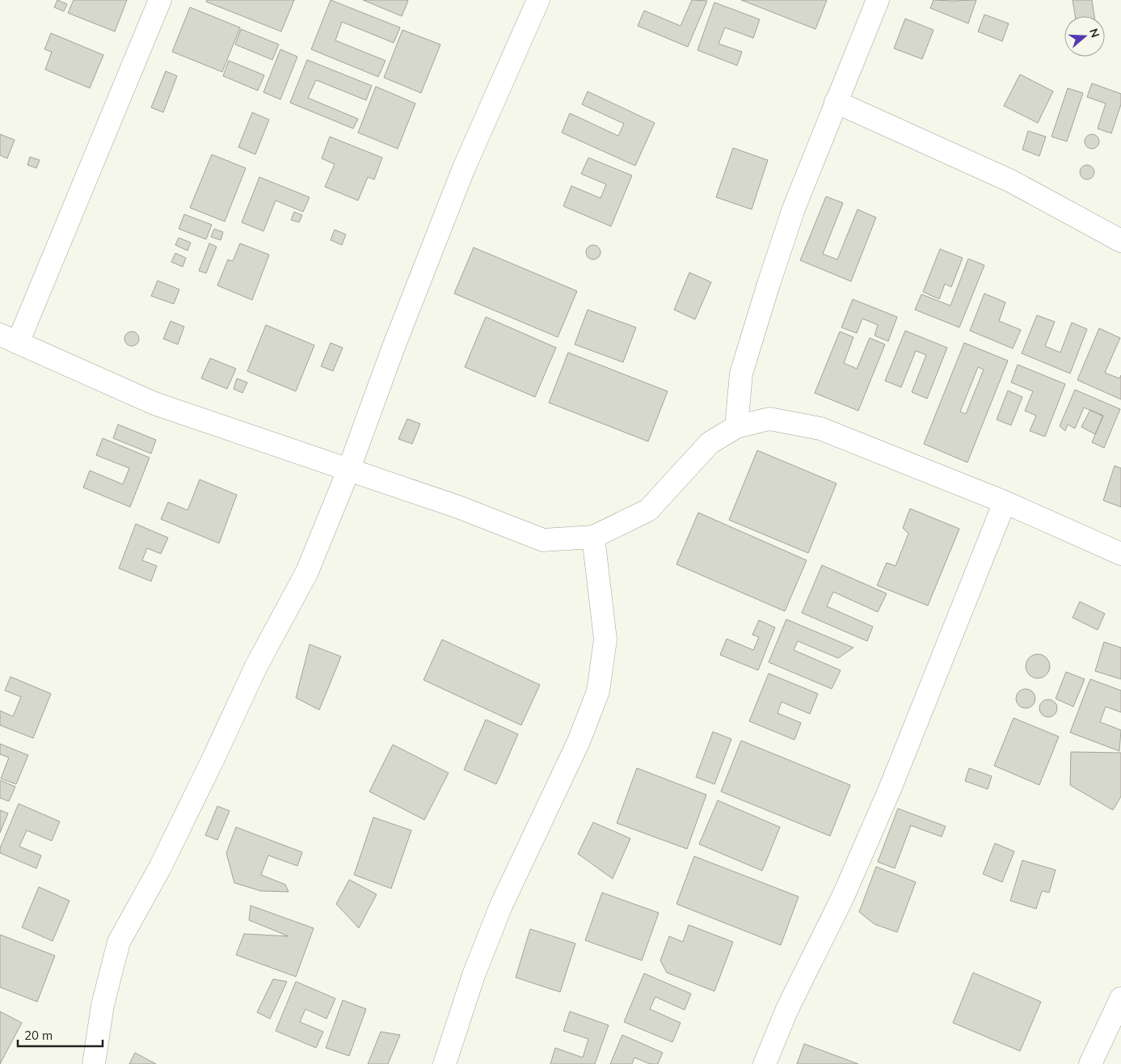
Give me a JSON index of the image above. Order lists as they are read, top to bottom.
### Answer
{
  "scale_bar": "20 m",
  "north": "right"
}
